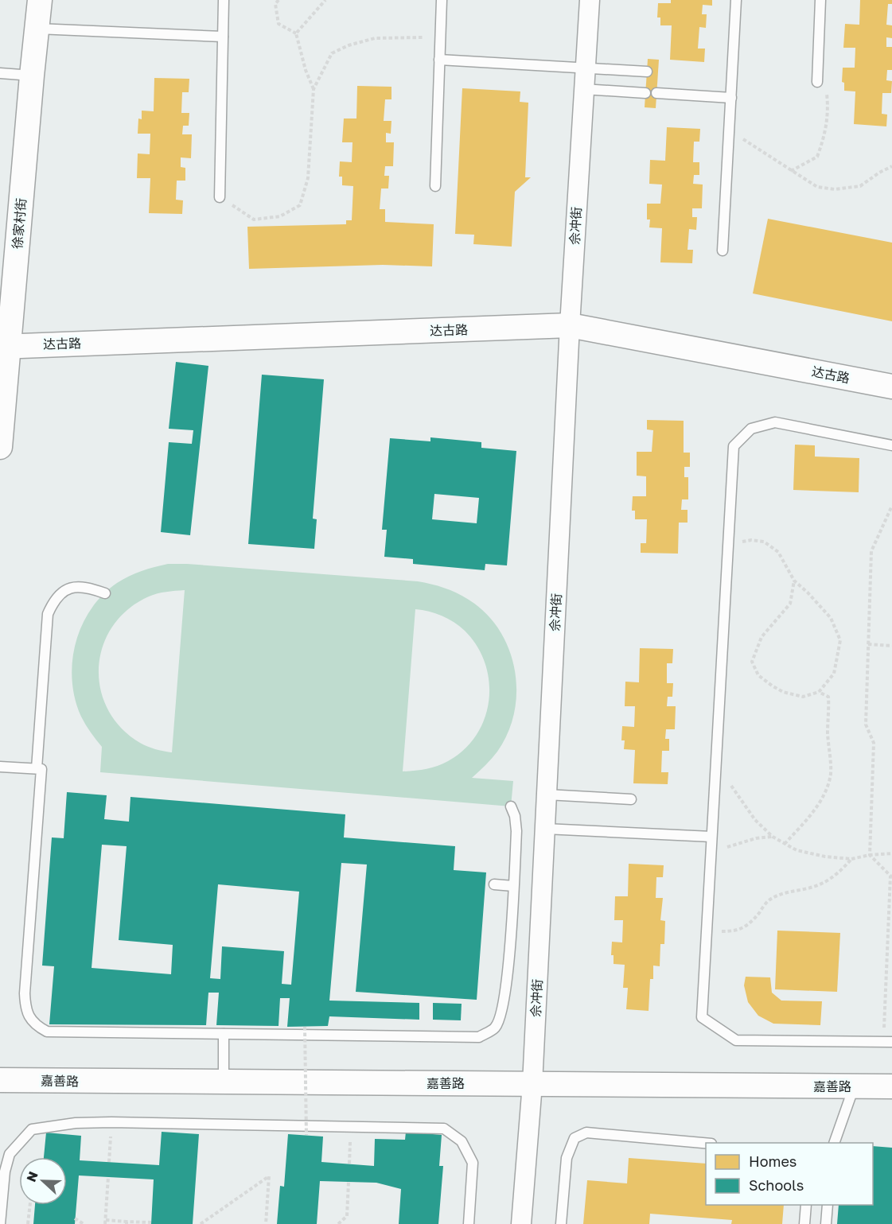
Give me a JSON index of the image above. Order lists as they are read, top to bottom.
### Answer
{
  "streets": {
    "street": [
      "徐家村街",
      "佘冲街",
      "达古路",
      "嘉善路"
    ]
  },
  "crossings": [
    ["徐家村街", "达古路"],
    ["佘冲街", "达古路"],
    ["佘冲街", "嘉善路"]
  ],
  "legend": ["Homes", "Schools"],
  "north": "left"
}
